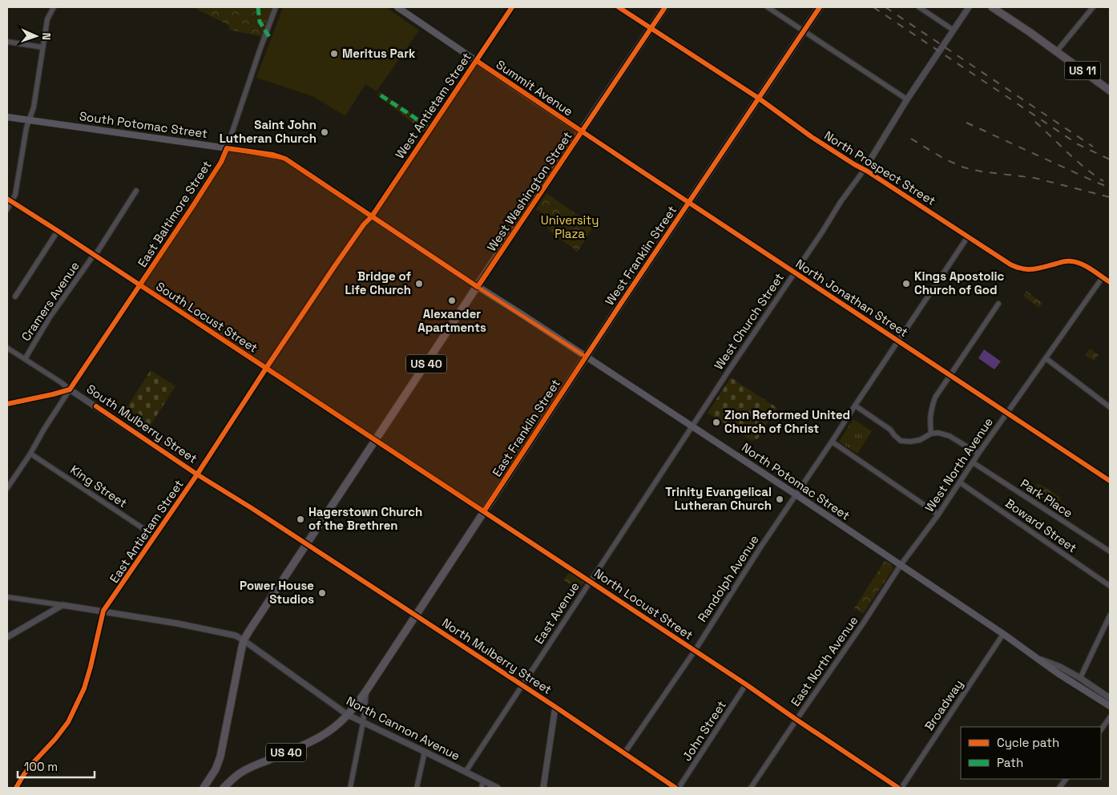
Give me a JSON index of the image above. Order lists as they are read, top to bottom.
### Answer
{
  "streets": {
    "main road": [
      "US 11",
      "Summit Avenue",
      "South Potomac Street",
      "North Prospect Street",
      "West Washington Street",
      "East Baltimore Street",
      "West Franklin Street",
      "North Jonathan Street",
      "South Locust Street",
      "US 40",
      "East Franklin Street",
      "North Potomac Street",
      "North Locust Street"
    ],
    "street": [
      "West Antietam Street",
      "Cramers Avenue",
      "West Church Street",
      "South Mulberry Street",
      "West North Avenue",
      "King Street",
      "Park Place",
      "Boward Street",
      "East Antietam Street",
      "Randolph Avenue",
      "East Avenue",
      "North Mulberry Street",
      "East North Avenue",
      "Broadway",
      "North Cannon Avenue",
      "John Street"
    ]
  },
  "crossings": [
    ["Summit Avenue", "West Antietam Street"],
    ["Summit Avenue", "West Washington Street"],
    ["Summit Avenue", "North Jonathan Street"],
    ["West Antietam Street", "South Potomac Street"],
    ["West Antietam Street", "East Antietam Street"],
    ["South Potomac Street", "West Washington Street"],
    ["South Potomac Street", "East Baltimore Street"],
    ["South Potomac Street", "US 40"],
    ["South Potomac Street", "North Potomac Street"],
    ["South Potomac Street", "East Antietam Street"],
    ["North Prospect Street", "West Washington Street"],
    ["North Prospect Street", "West Franklin Street"],
    ["North Prospect Street", "West Church Street"],
    ["North Prospect Street", "West North Avenue"],
    ["North Prospect Street", "Randolph Avenue"],
    ["West Washington Street", "North Jonathan Street"],
    ["West Washington Street", "US 40"],
    ["West Washington Street", "North Potomac Street"],
    ["East Baltimore Street", "South Locust Street"],
    ["East Baltimore Street", "South Mulberry Street"],
    ["East Baltimore Street", "King Street"],
    ["West Franklin Street", "North Jonathan Street"],
    ["West Franklin Street", "East Franklin Street"],
    ["West Franklin Street", "North Potomac Street"],
    ["North Jonathan Street", "West Church Street"],
    ["North Jonathan Street", "West North Avenue"],
    ["North Jonathan Street", "Randolph Avenue"],
    ["Cramers Avenue", "South Locust Street"],
    ["Cramers Avenue", "South Mulberry Street"],
    ["South Locust Street", "US 40"],
    ["South Locust Street", "East Antietam Street"],
    ["South Locust Street", "North Locust Street"],
    ["West Church Street", "North Potomac Street"],
    ["West Church Street", "East Avenue"],
    ["US 40", "South Mulberry Street"],
    ["US 40", "East Franklin Street"],
    ["US 40", "North Potomac Street"],
    ["US 40", "North Locust Street"],
    ["US 40", "North Mulberry Street"],
    ["US 40", "North Cannon Avenue"],
    ["South Mulberry Street", "East Antietam Street"],
    ["South Mulberry Street", "North Mulberry Street"],
    ["East Franklin Street", "North Potomac Street"],
    ["East Franklin Street", "North Locust Street"],
    ["East Franklin Street", "North Mulberry Street"],
    ["East Franklin Street", "North Cannon Avenue"],
    ["West North Avenue", "North Potomac Street"],
    ["West North Avenue", "Park Place"],
    ["West North Avenue", "Boward Street"],
    ["West North Avenue", "East North Avenue"],
    ["North Potomac Street", "Randolph Avenue"],
    ["North Potomac Street", "East Avenue"],
    ["North Potomac Street", "East North Avenue"],
    ["North Potomac Street", "Broadway"],
    ["King Street", "East Antietam Street"],
    ["East Antietam Street", "North Cannon Avenue"],
    ["Randolph Avenue", "North Locust Street"],
    ["Randolph Avenue", "North Mulberry Street"],
    ["North Locust Street", "East Avenue"],
    ["North Locust Street", "East North Avenue"],
    ["North Locust Street", "Broadway"],
    ["North Locust Street", "John Street"],
    ["East Avenue", "North Mulberry Street"],
    ["East Avenue", "North Cannon Avenue"],
    ["North Mulberry Street", "John Street"]
  ],
  "parks": ["University Plaza"],
  "places": [
    "Meritus Park",
    "Saint John Lutheran Church",
    "Bridge of Life Church",
    "Kings Apostolic Church of God",
    "Alexander Apartments",
    "Zion Reformed United Church of Christ",
    "Trinity Evangelical Lutheran Church",
    "Hagerstown Church of the Brethren",
    "Power House Studios"
  ],
  "legend": ["Cycle path", "Path"],
  "scale_bar": "100 m",
  "north": "right"
}
